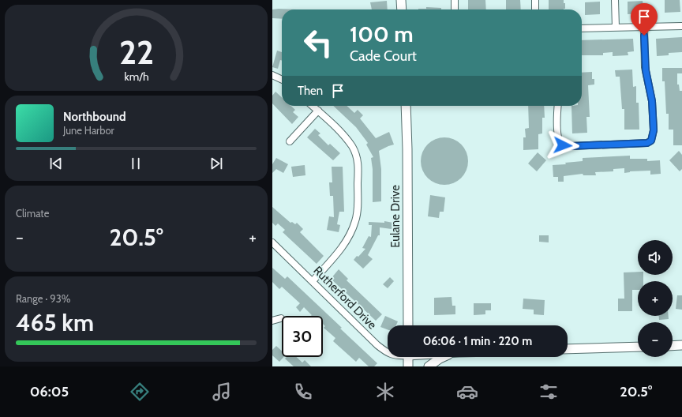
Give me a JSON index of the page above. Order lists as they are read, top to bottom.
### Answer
{
  "streets": {
    "street": ["Eulane Drive", "Rutherford Drive"]
  },
  "page": {
    "turn": ["100 m", "Cade Court"],
    "then": "Then",
    "song": ["Northbound", "June Harbor"],
    "tile": [
      "Climate",
      ["Range · 93%", "465 km"]
    ],
    "heat": ["−", "20.5°", "+"],
    "map_buttons": ["+", "−"],
    "limit": "30",
    "trip": "06:06 · 1 min · 220 m",
    "tabs": ["06:05", "20.5°"],
    "gauge": ["22", "km/h"]
  }
}
